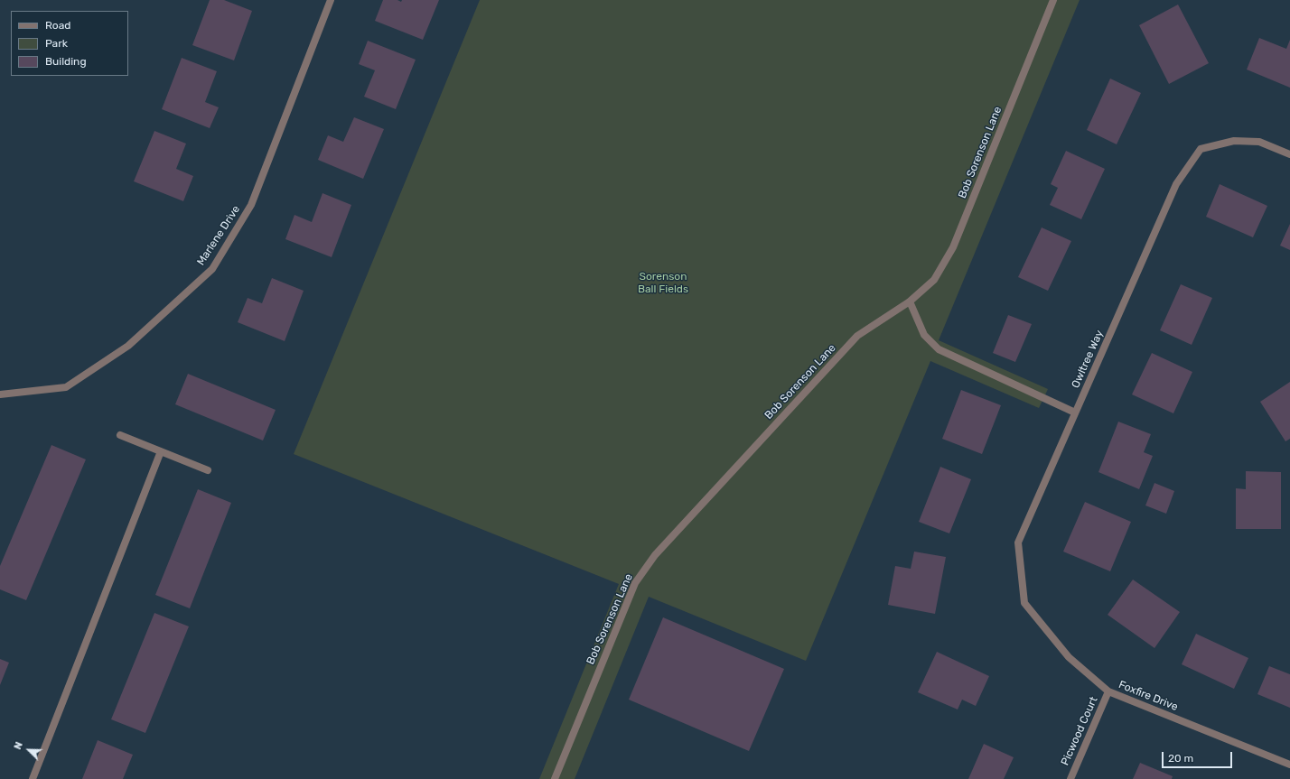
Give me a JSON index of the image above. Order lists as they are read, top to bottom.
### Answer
{
  "streets": {
    "street": [
      "Bob Sorenson Lane",
      "Marlene Drive",
      "Owltree Way",
      "Foxfire Drive",
      "Picwood Court"
    ]
  },
  "crossings": [
    ["Owltree Way", "Foxfire Drive"],
    ["Foxfire Drive", "Picwood Court"]
  ],
  "parks": ["Sorenson Ball Fields"],
  "legend": ["Road", "Park", "Building"],
  "scale_bar": "20 m",
  "north": "top left"
}
